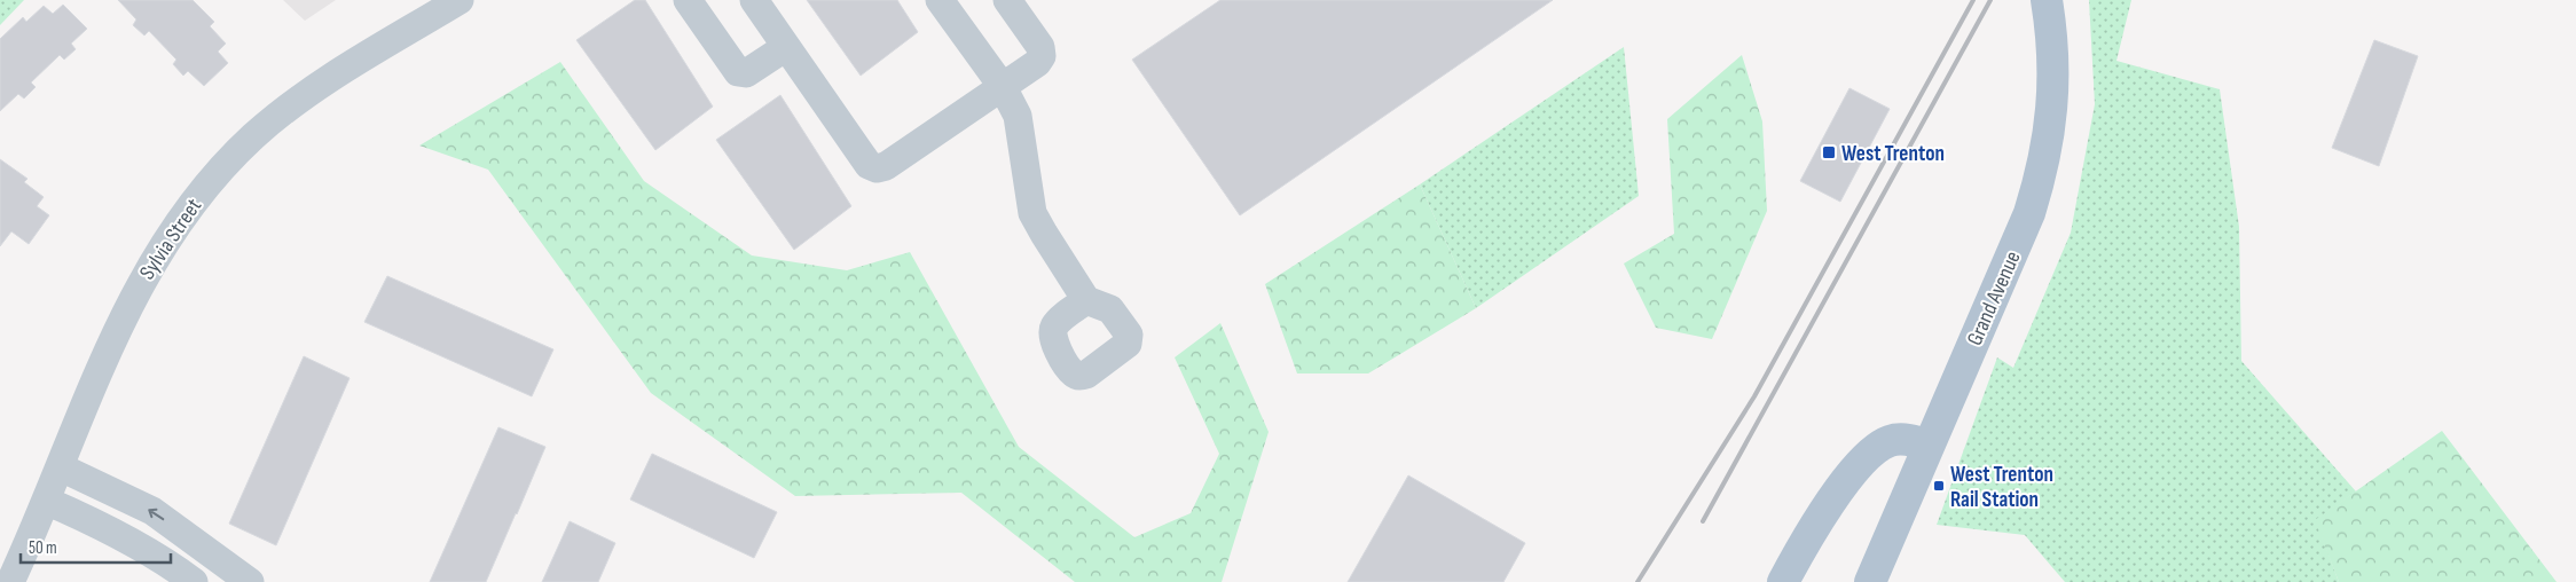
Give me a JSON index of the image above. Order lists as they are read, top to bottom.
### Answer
{
  "streets": {
    "main road": ["Grand Avenue"],
    "street": ["Sylvia Street"]
  },
  "places": {
    "transit": ["West Trenton", "West Trenton Rail Station"]
  },
  "scale_bar": "50 m"
}
